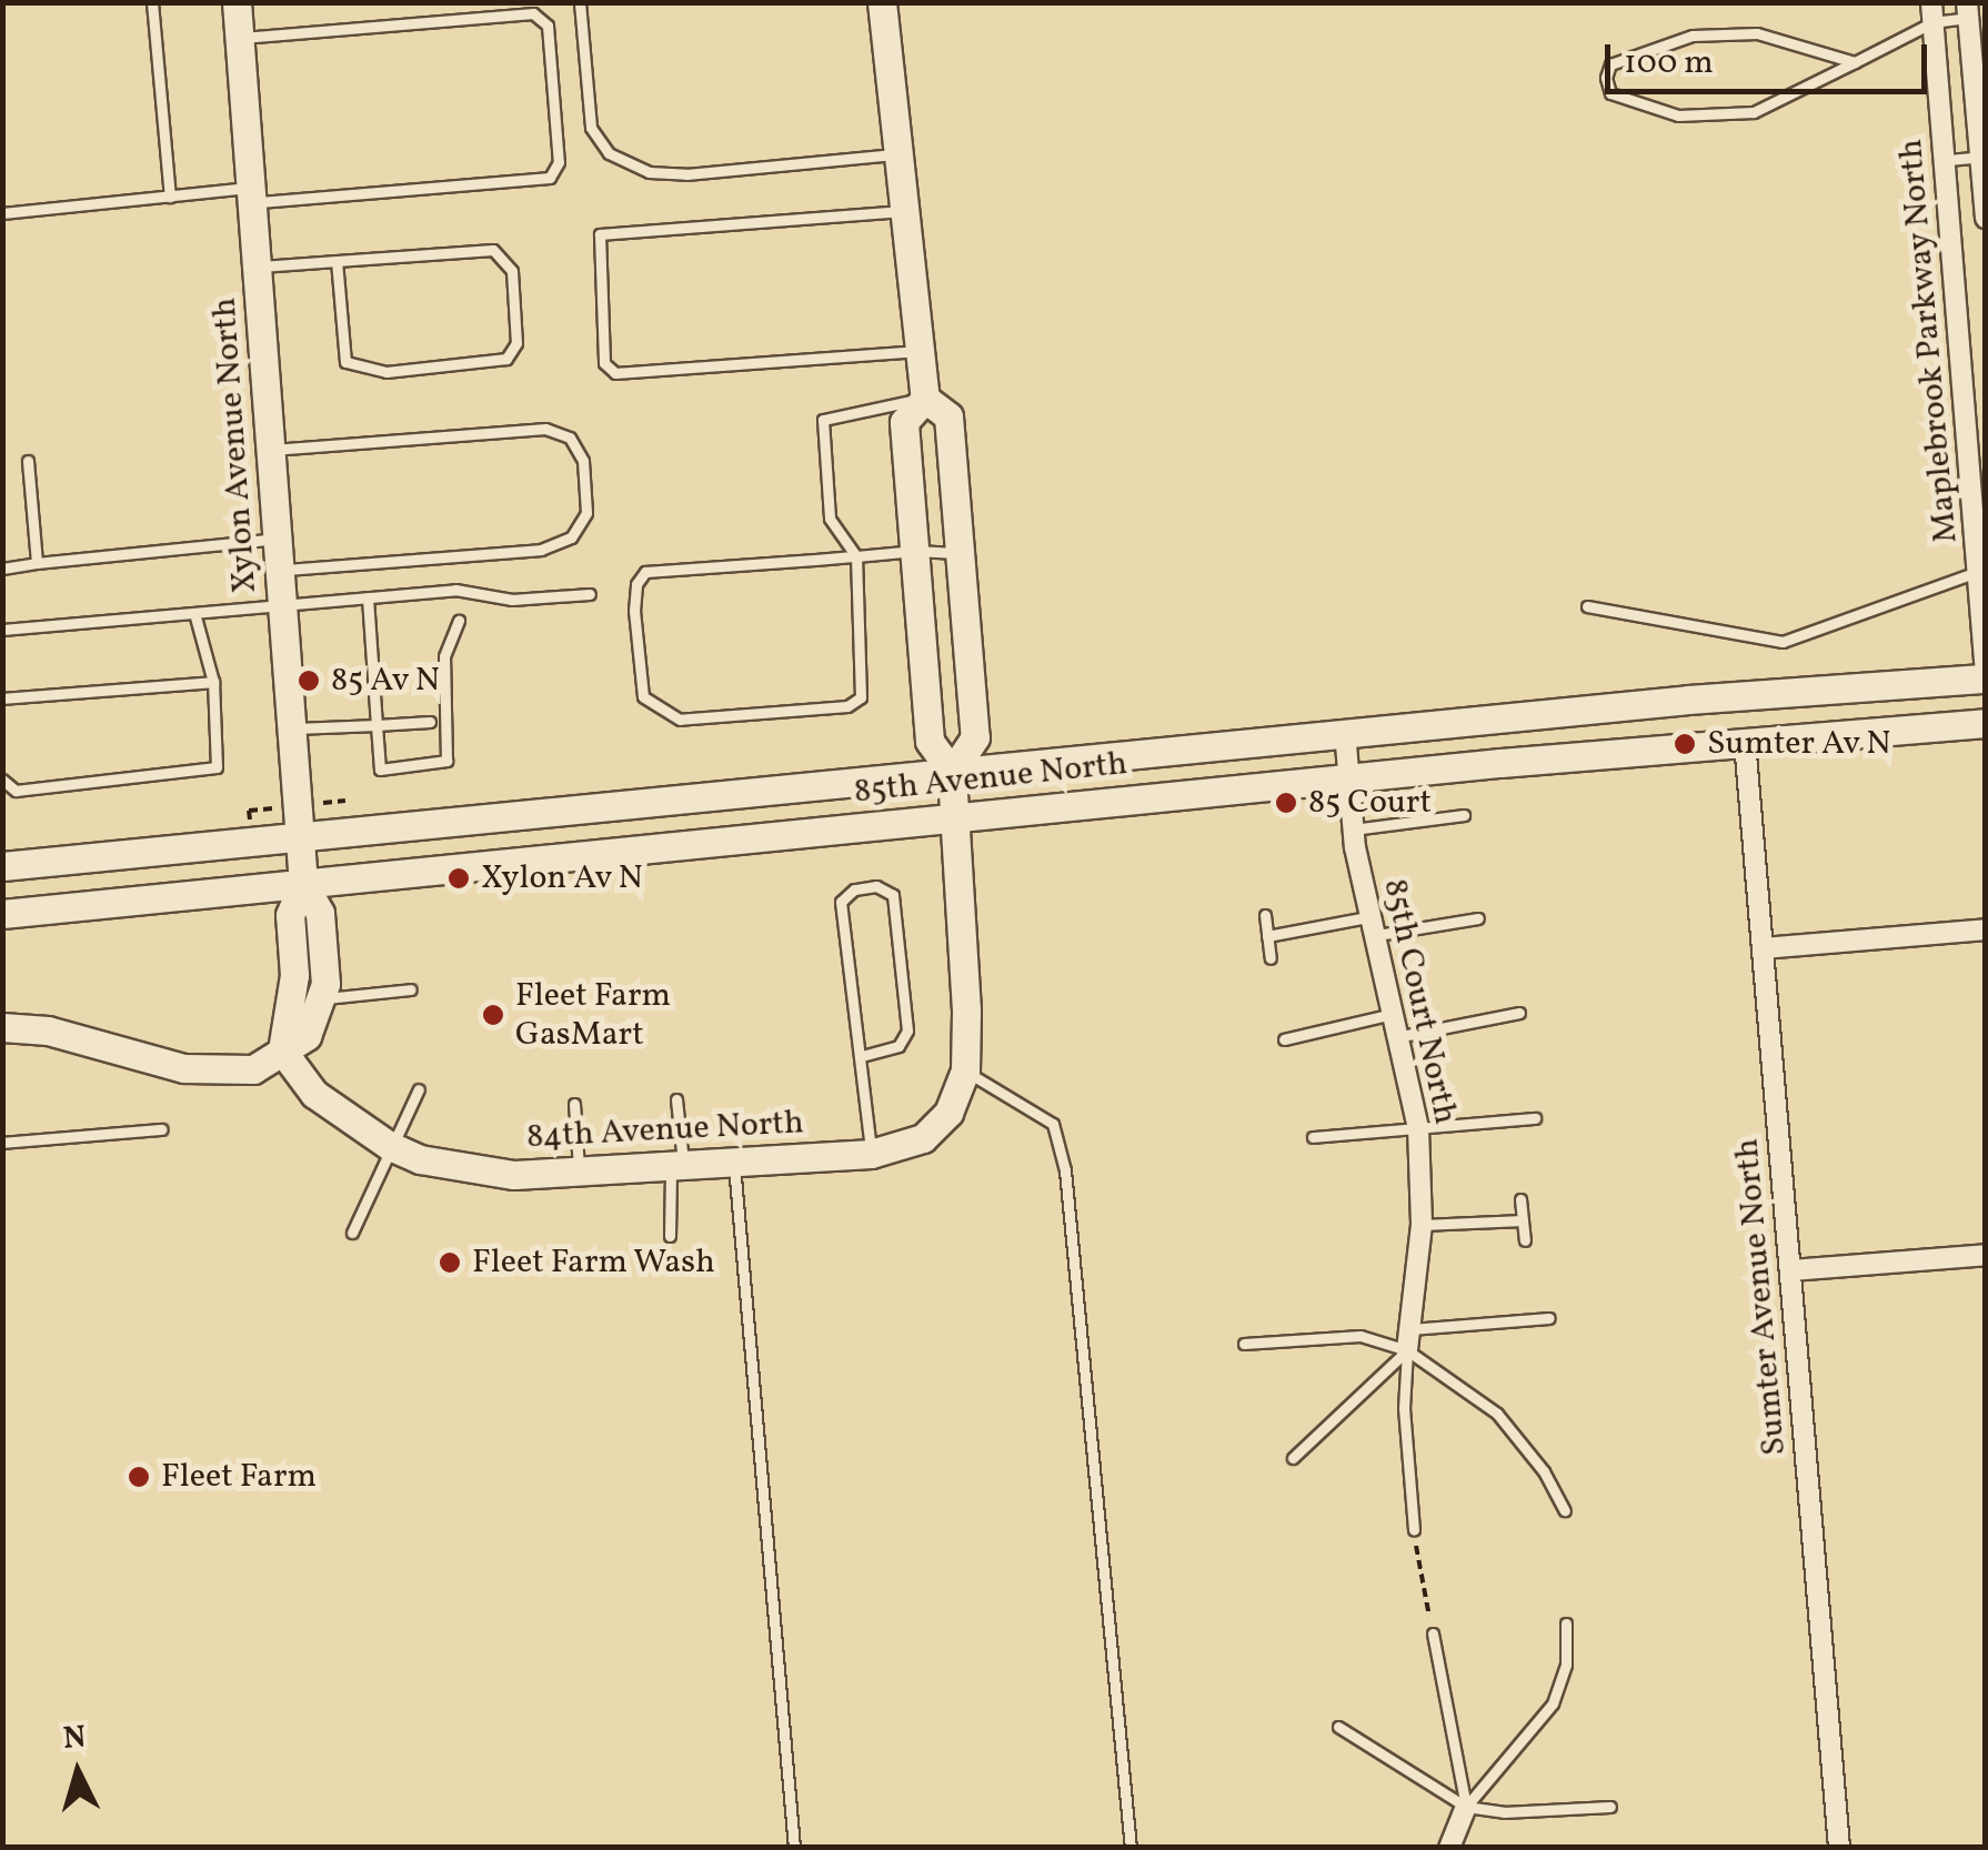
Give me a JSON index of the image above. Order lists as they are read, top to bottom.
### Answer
{
  "streets": {
    "main road": ["Xylon Avenue North", "85th Avenue North", "84th Avenue North"],
    "street": ["Maplebrook Parkway North", "85th Court North", "Sumter Avenue North"]
  },
  "crossings": [
    ["Maplebrook Parkway North", "85th Avenue North"],
    ["Xylon Avenue North", "85th Avenue North"],
    ["85th Avenue North", "85th Court North"],
    ["85th Avenue North", "Sumter Avenue North"]
  ],
  "places": [
    "85 Av N",
    "Sumter Av N",
    "85 Court",
    "Xylon Av N",
    "Fleet Farm GasMart",
    "Fleet Farm Wash",
    "Fleet Farm"
  ],
  "scale_bar": "100 m",
  "north": "top"
}
